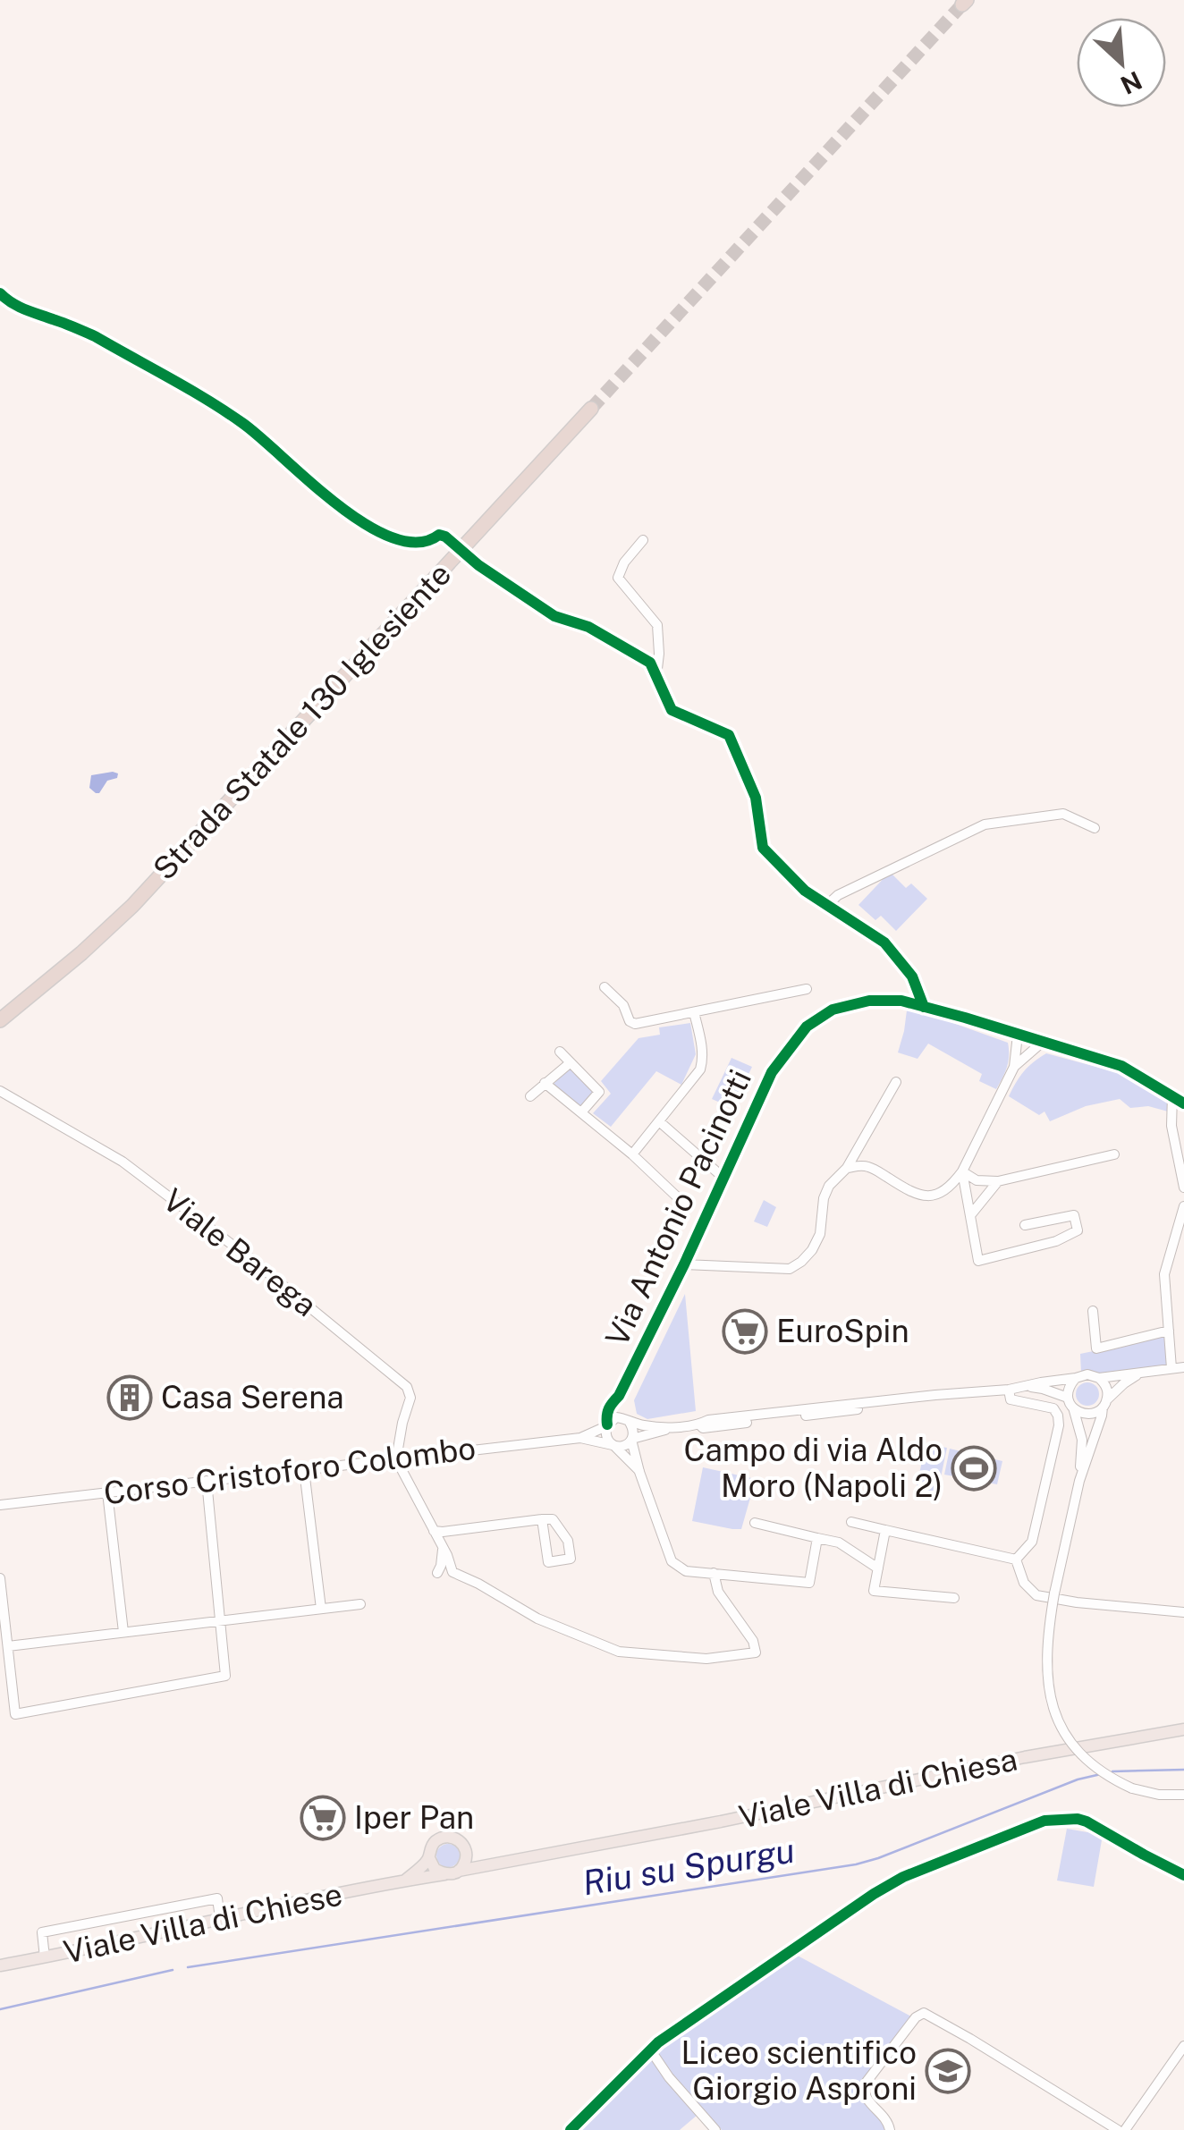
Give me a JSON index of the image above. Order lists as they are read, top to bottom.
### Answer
{
  "streets": {
    "highway": ["Strada Statale 130 Iglesiente"],
    "main road": ["Viale Villa di Chiesa", "Viale Villa di Chiese"],
    "street": ["Via Antonio Pacinotti", "Viale Barega", "Corso Cristoforo Colombo"]
  },
  "crossings": [
    ["Via Antonio Pacinotti", "Corso Cristoforo Colombo"],
    ["Viale Barega", "Corso Cristoforo Colombo"],
    ["Viale Villa di Chiesa", "Viale Villa di Chiese"]
  ],
  "water": ["Riu su Spurgu"],
  "places": {
    "supermarket": ["EuroSpin", "Iper Pan"],
    "building": ["Casa Serena"],
    "sports": ["Campo di via Aldo Moro (Napoli 2)"],
    "school or university": ["Liceo scientifico Giorgio Asproni"]
  },
  "north": "bottom right"
}
